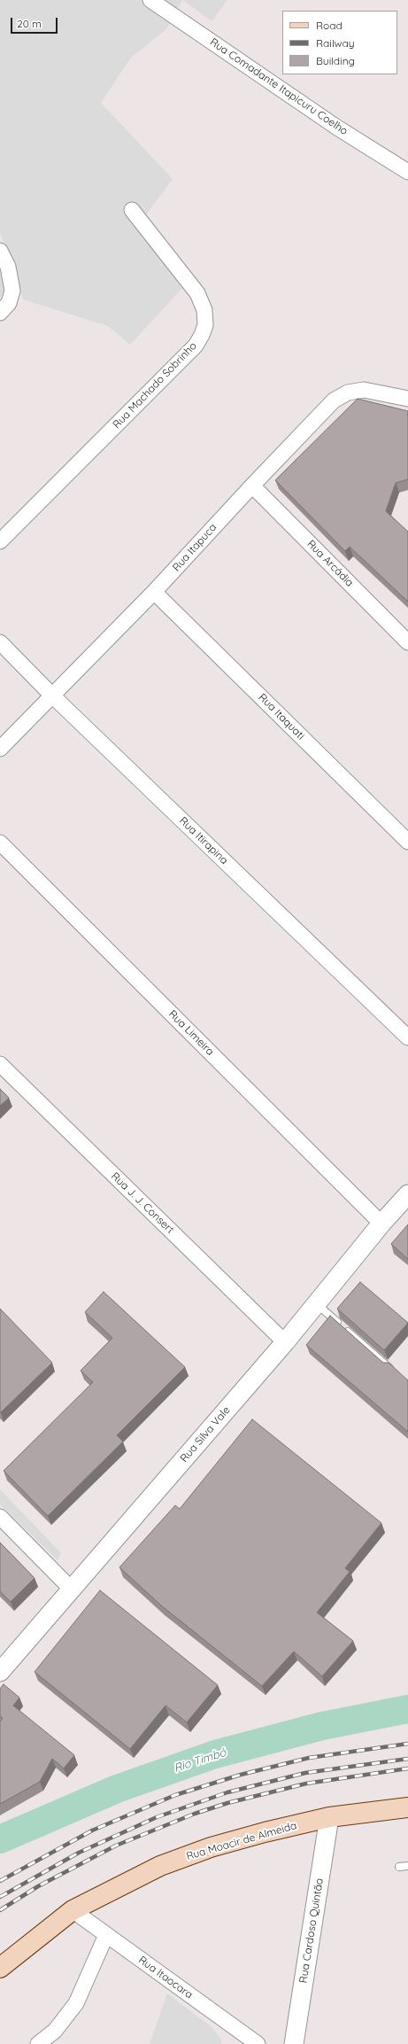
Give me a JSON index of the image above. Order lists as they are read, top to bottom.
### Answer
{
  "streets": {
    "main road": ["Rua Moacir de Almeida"],
    "street": [
      "Rua Comadante Itapicuru Coelho",
      "Rua Machado Sobrinho",
      "Rua Itapuca",
      "Rua Arcádia",
      "Rua Itaquati",
      "Rua Itirapina",
      "Rua Limeira",
      "Rua J. J. Consert",
      "Rua Silva Vale",
      "Rua Cardoso Quintão",
      "Rua Itaocara"
    ]
  },
  "crossings": [
    ["Rua Itapuca", "Rua Arcádia"],
    ["Rua Itapuca", "Rua Itaquati"],
    ["Rua Itapuca", "Rua Itirapina"],
    ["Rua Limeira", "Rua Silva Vale"],
    ["Rua J. J. Consert", "Rua Silva Vale"],
    ["Rua Moacir de Almeida", "Rua Cardoso Quintão"],
    ["Rua Moacir de Almeida", "Rua Itaocara"]
  ],
  "water": ["Rio Timbó"],
  "legend": ["Road", "Railway", "Building"],
  "scale_bar": "20 m"
}
